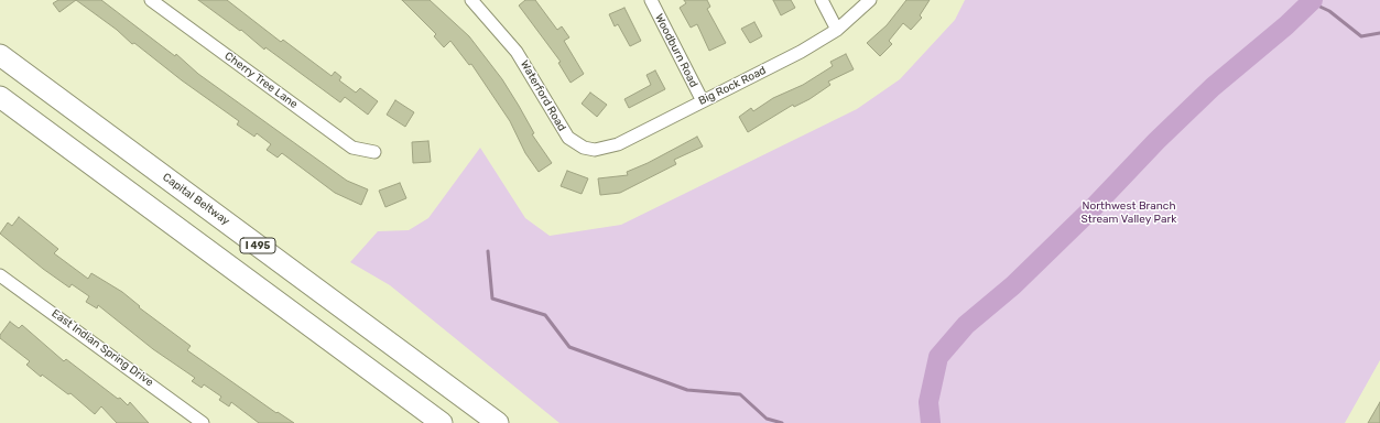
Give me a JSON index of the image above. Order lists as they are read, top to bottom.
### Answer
{
  "streets": {
    "highway": ["Capital Beltway", "I 495"],
    "street": [
      "Woodburn Road",
      "Cherry Tree Lane",
      "Big Rock Road",
      "Waterford Road",
      "East Indian Spring Drive"
    ]
  },
  "crossings": [
    ["Woodburn Road", "Big Rock Road"],
    ["Big Rock Road", "Waterford Road"]
  ],
  "parks": ["Northwest Branch Stream Valley Park"]
}
